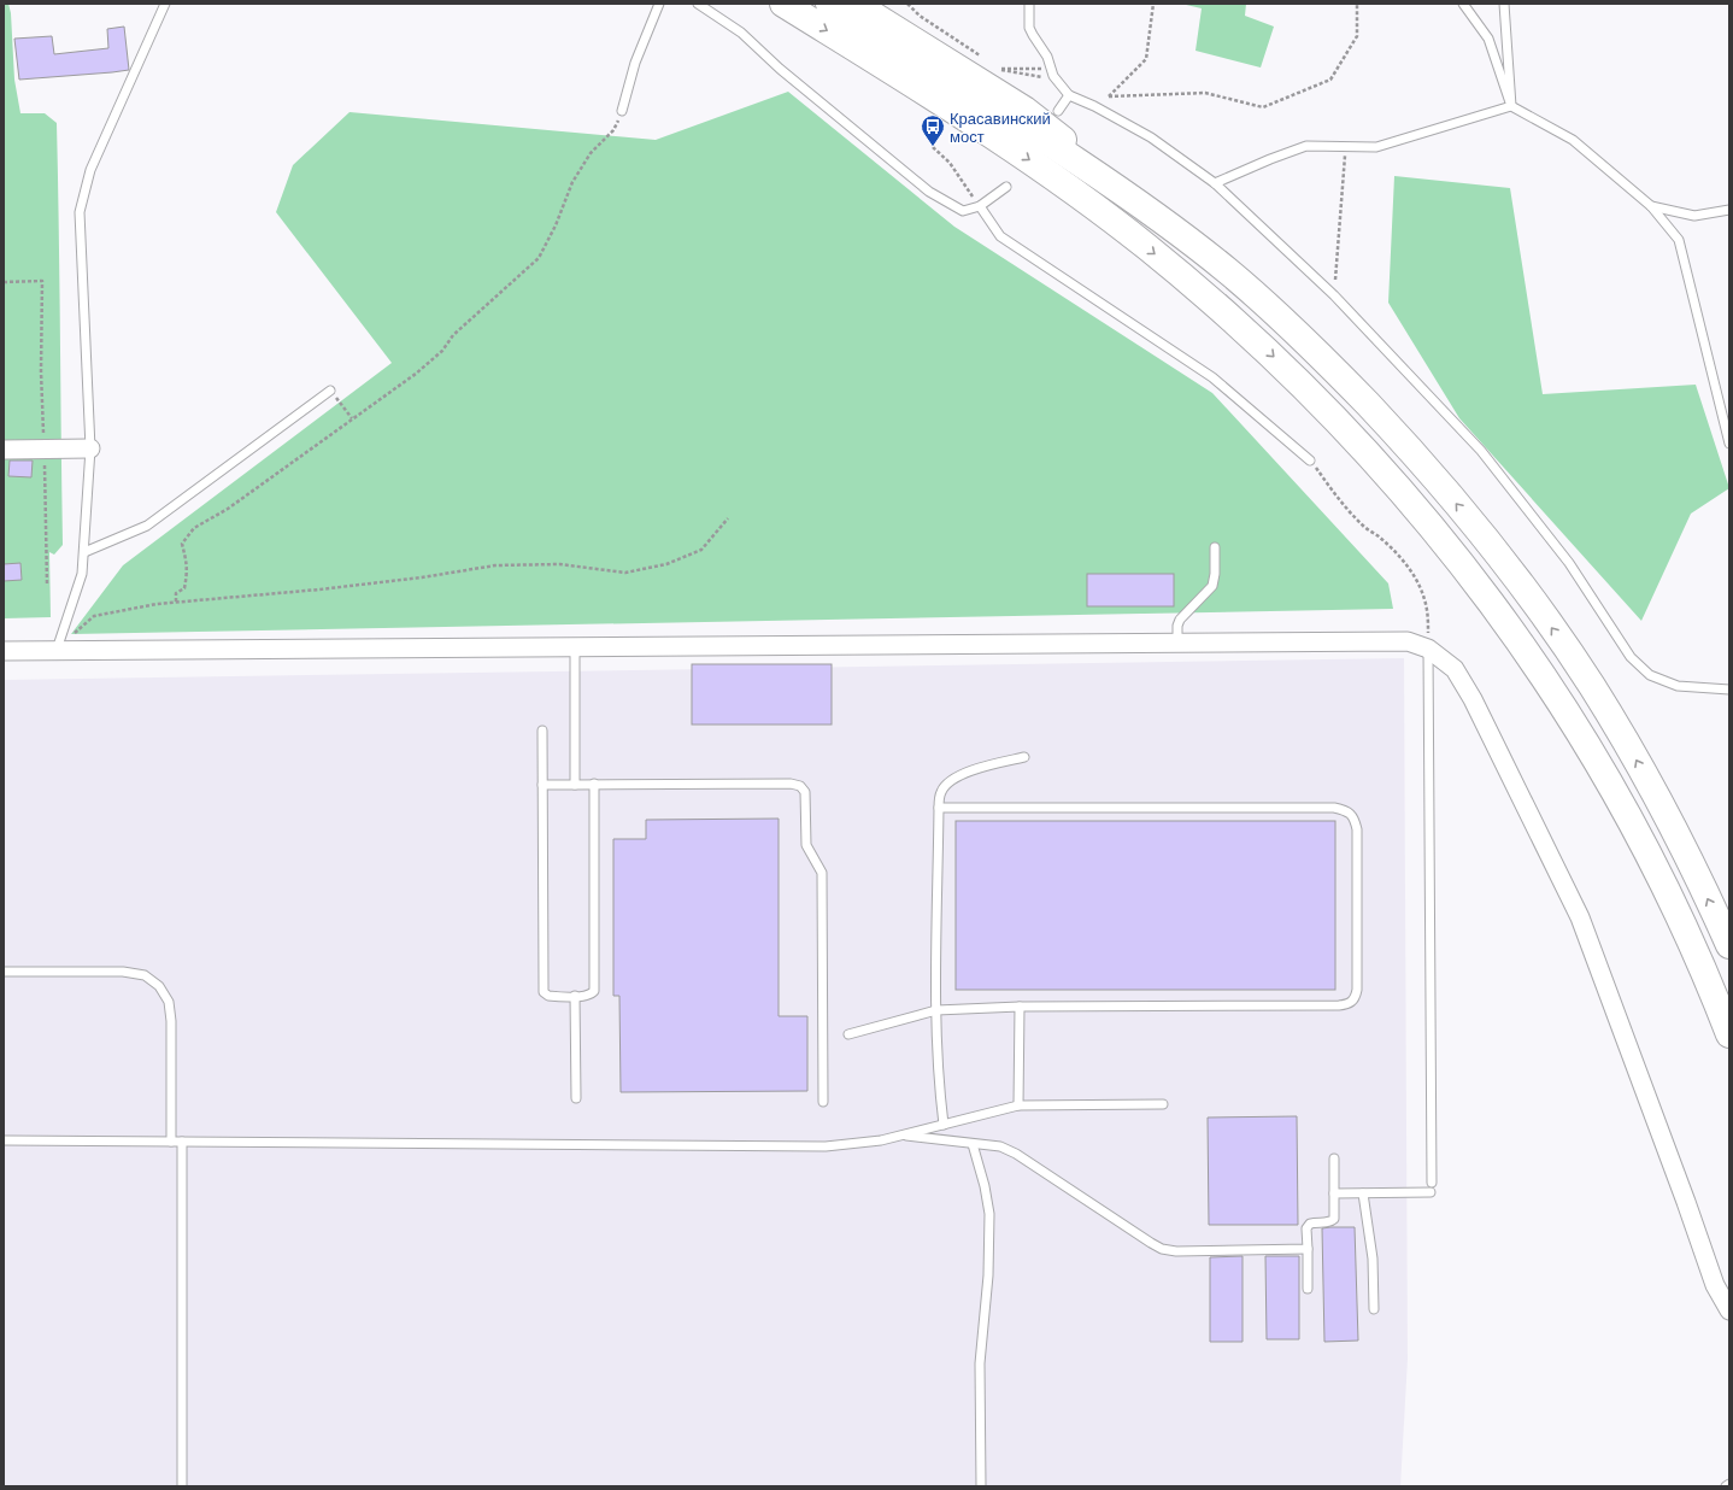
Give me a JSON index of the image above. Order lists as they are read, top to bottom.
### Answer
{
  "places": {
    "bus stop": ["Красавинский мост"]
  }
}
